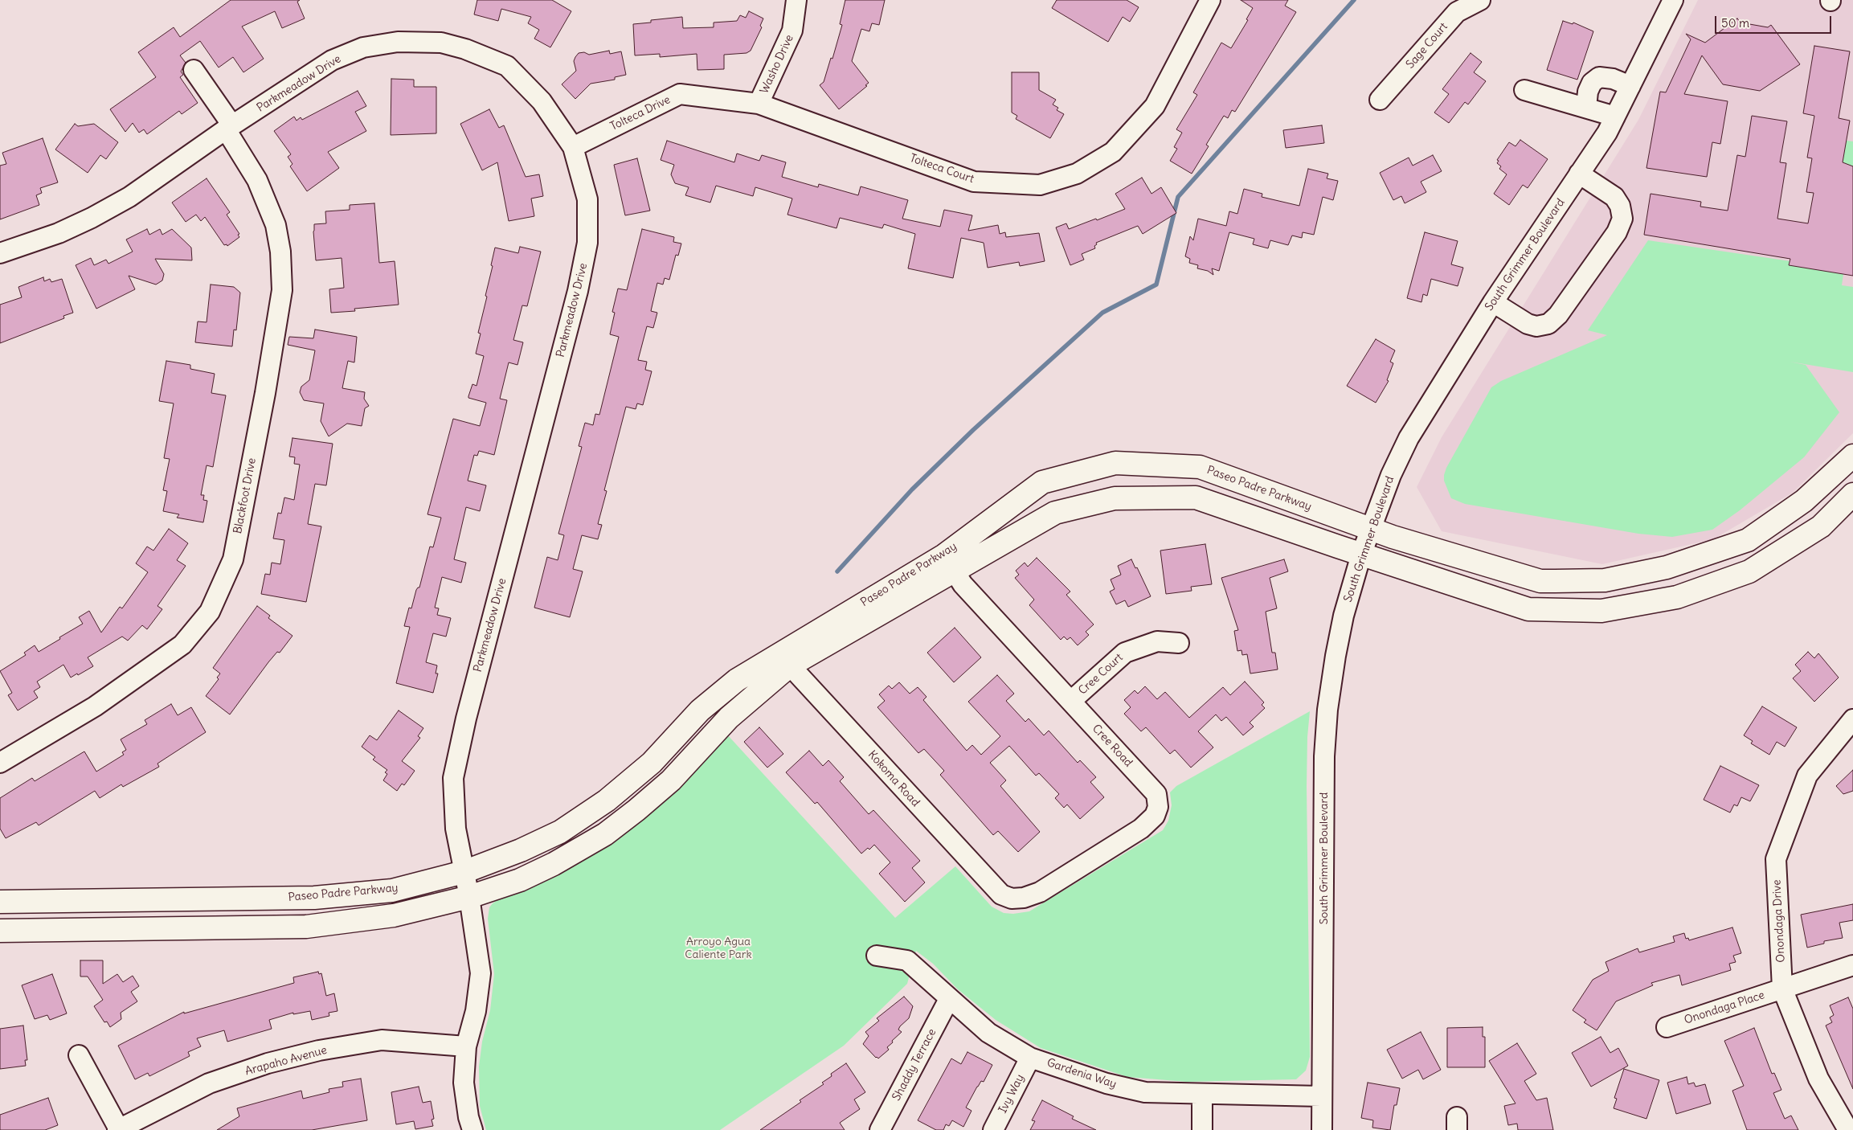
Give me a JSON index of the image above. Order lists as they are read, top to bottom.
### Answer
{
  "streets": {
    "main road": ["Paseo Padre Parkway"],
    "street": [
      "Sage Court",
      "Washo Drive",
      "Parkmeadow Drive",
      "Tolteca Drive",
      "Tolteca Court",
      "South Grimmer Boulevard",
      "Blackfoot Drive",
      "Cree Court",
      "Cree Road",
      "Kokoma Road",
      "Onondaga Drive",
      "Onondaga Place",
      "Arapaho Avenue",
      "Shaddy Terrace",
      "Gardenia Way",
      "Ivy Way"
    ]
  },
  "crossings": [
    ["Washo Drive", "Tolteca Drive"],
    ["Washo Drive", "Tolteca Court"],
    ["Parkmeadow Drive", "Tolteca Drive"],
    ["Parkmeadow Drive", "Paseo Padre Parkway"],
    ["Parkmeadow Drive", "Blackfoot Drive"],
    ["Parkmeadow Drive", "Arapaho Avenue"],
    ["Tolteca Drive", "Tolteca Court"],
    ["South Grimmer Boulevard", "Paseo Padre Parkway"],
    ["South Grimmer Boulevard", "Gardenia Way"],
    ["Paseo Padre Parkway", "Cree Road"],
    ["Paseo Padre Parkway", "Kokoma Road"],
    ["Cree Court", "Cree Road"],
    ["Cree Road", "Kokoma Road"],
    ["Onondaga Drive", "Onondaga Place"],
    ["Shaddy Terrace", "Gardenia Way"],
    ["Gardenia Way", "Ivy Way"]
  ],
  "parks": ["Arroyo Agua Caliente Park"],
  "scale_bar": "50 m"
}
